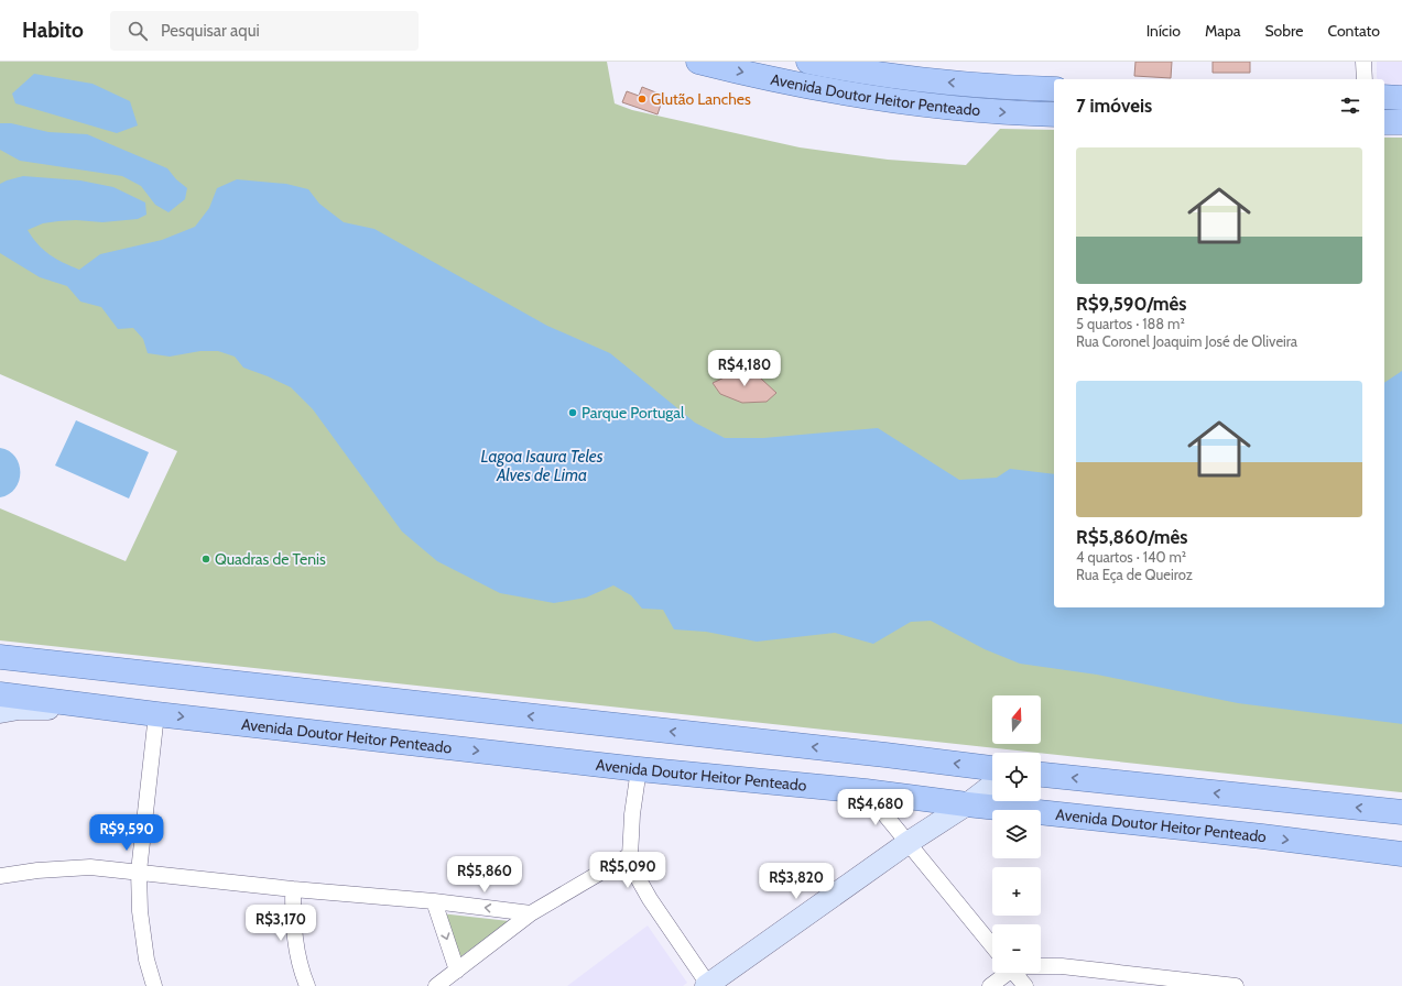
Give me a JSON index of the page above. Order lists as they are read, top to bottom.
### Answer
{
  "streets": {
    "main road": ["Avenida Doutor Heitor Penteado"]
  },
  "water": ["Lagoa Isaura Teles Alves de Lima"],
  "places": ["Glutão Lanches", "Parque Portugal", "Quadras de Tenis"],
  "north": "top",
  "page": {
    "header": "Habito",
    "search": "Pesquisar aqui",
    "nav": [
      "Início",
      "Mapa",
      "Sobre",
      "Contato"
    ],
    "heading": "7 imóveis",
    "list": [
      {
        "name": "R$9,590/mês",
        "note": "5 quartos · 188 m² · Rua Coronel Joaquim José de Oliveira"
      },
      {
        "name": "R$5,860/mês",
        "note": "4 quartos · 140 m² · Rua Eça de Queiroz"
      }
    ],
    "price": [
      "R$4,180",
      "R$4,680",
      "R$9,590",
      "R$5,090",
      "R$5,860",
      "R$3,820",
      "R$3,170"
    ],
    "map_buttons": ["+", "−"]
  }
}
